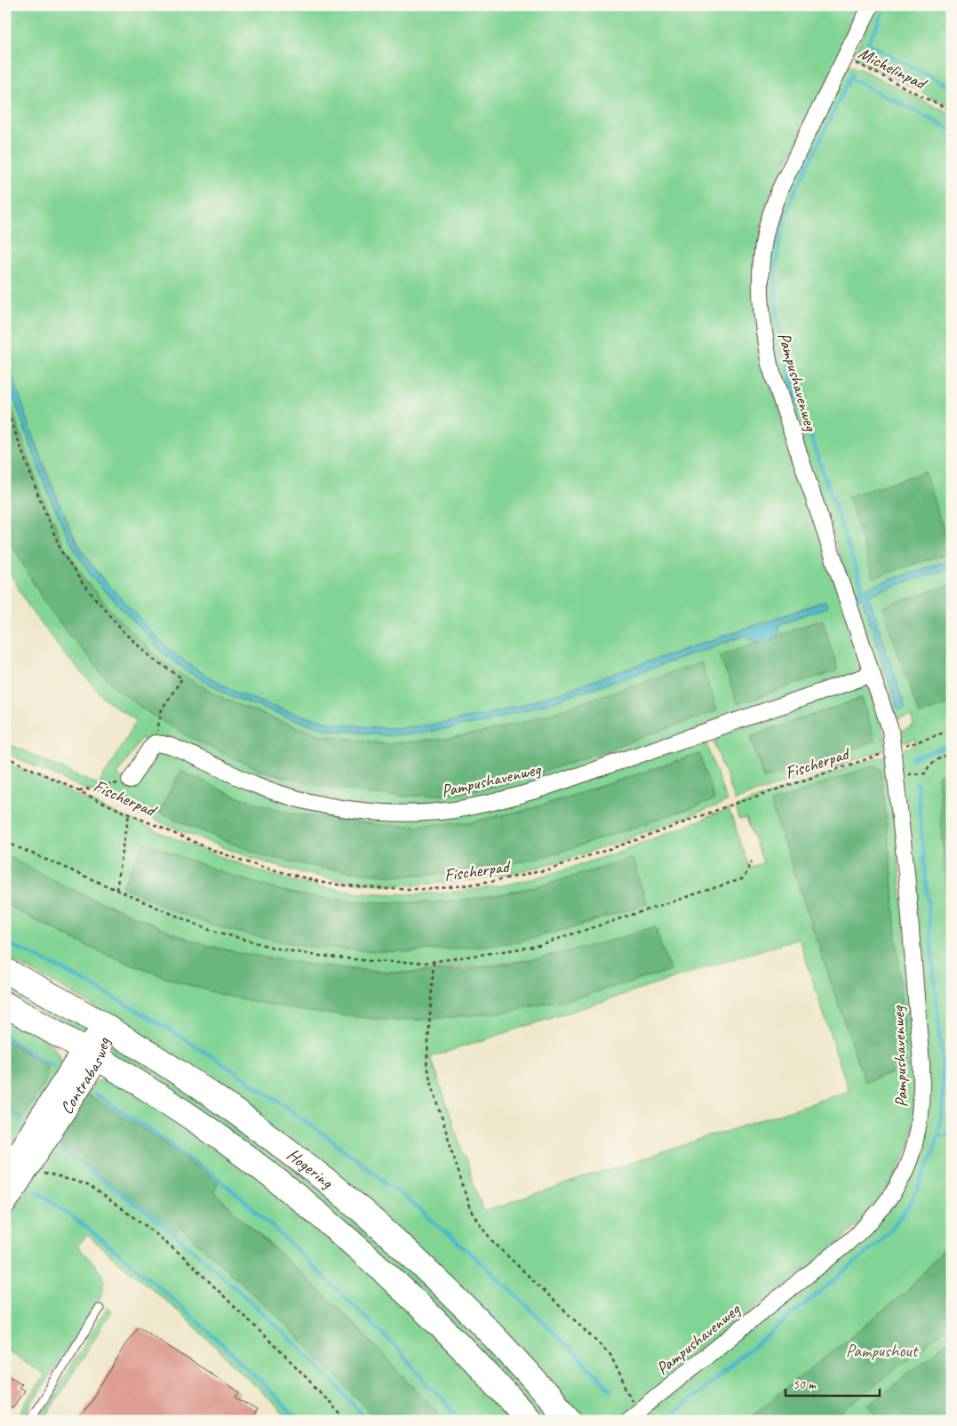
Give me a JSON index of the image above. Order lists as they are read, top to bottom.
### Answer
{
  "streets": {
    "highway": ["Hogering"],
    "street": ["Pampushavenweg", "Contrabasweg"],
    "path": ["Michelinpad", "Fischerpad"]
  },
  "crossings": [
    ["Michelinpad", "Pampushavenweg"],
    ["Pampushavenweg", "Fischerpad"],
    ["Contrabasweg", "Hogering"]
  ],
  "parks": ["Pampushout"],
  "scale_bar": "50 m"
}
